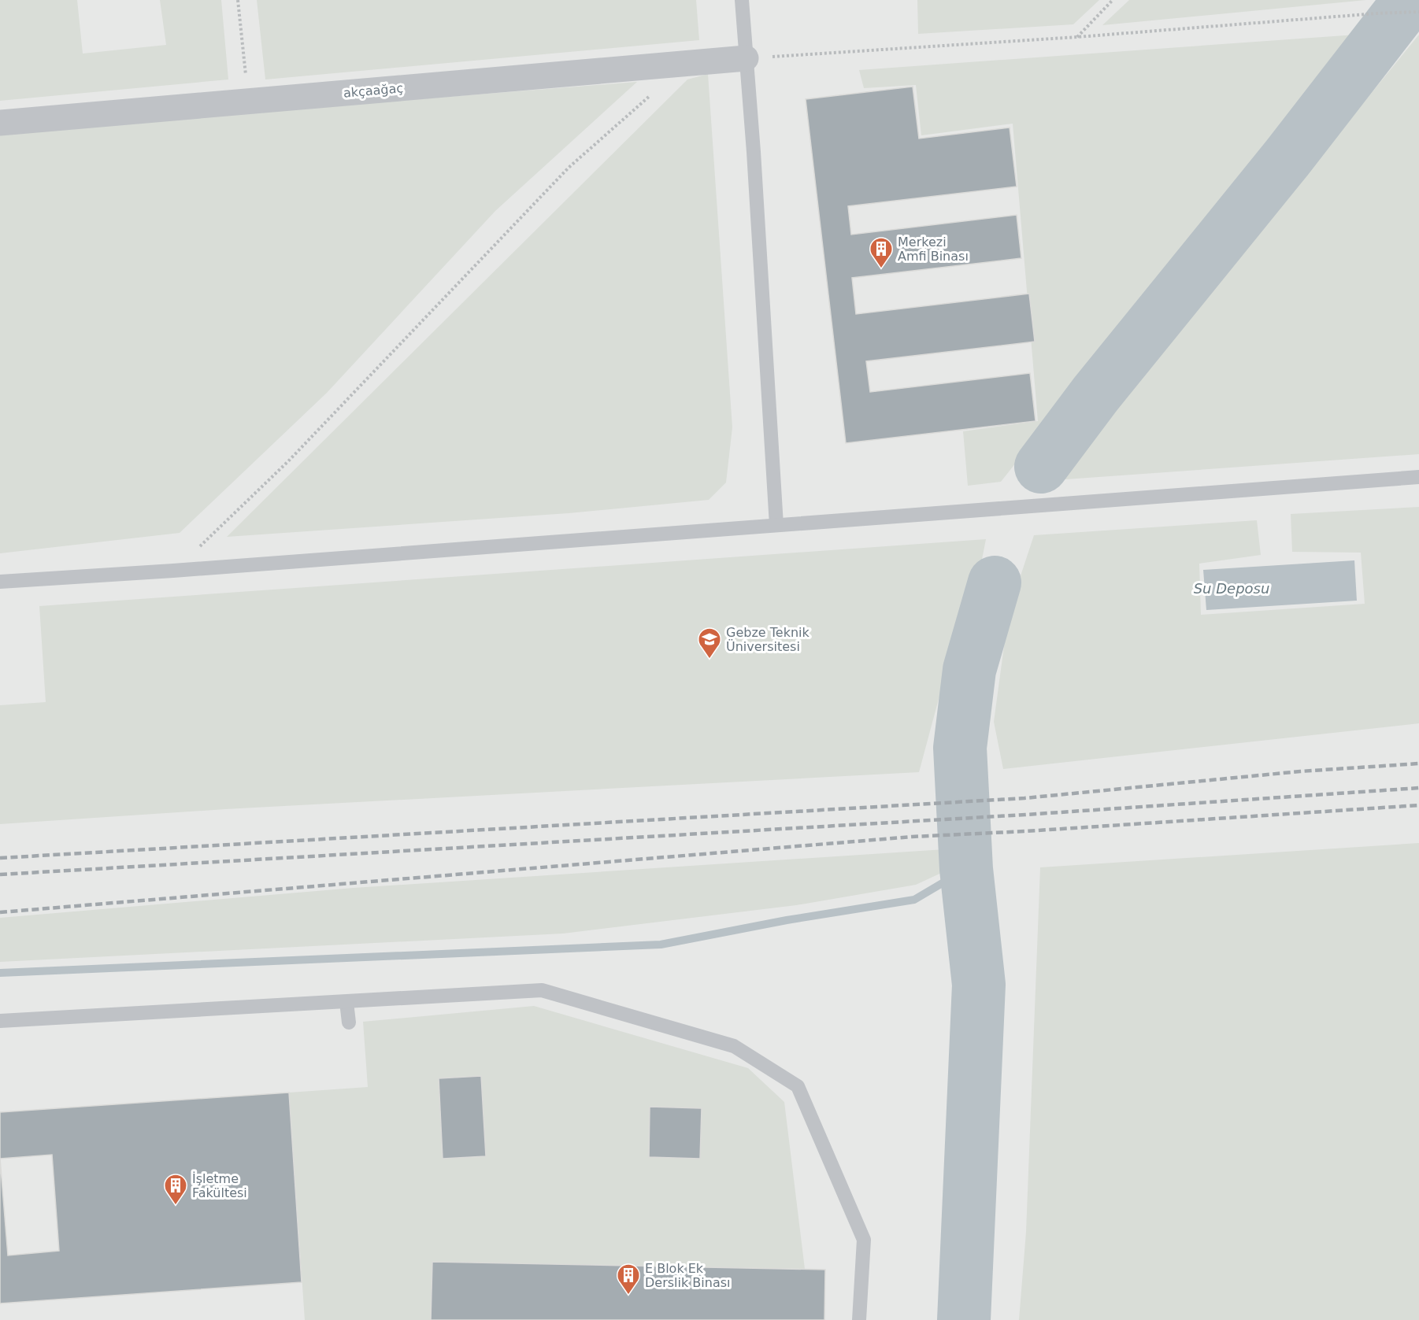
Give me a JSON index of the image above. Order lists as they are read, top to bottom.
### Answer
{
  "streets": {
    "street": ["akçaağaç"]
  },
  "water": ["Su Deposu"],
  "places": {
    "building": ["Merkezi Amfi Binası", "İşletme Fakültesi", "E Blok Ek Derslik Binası"],
    "school or university": ["Gebze Teknik Üniversitesi"]
  }
}
